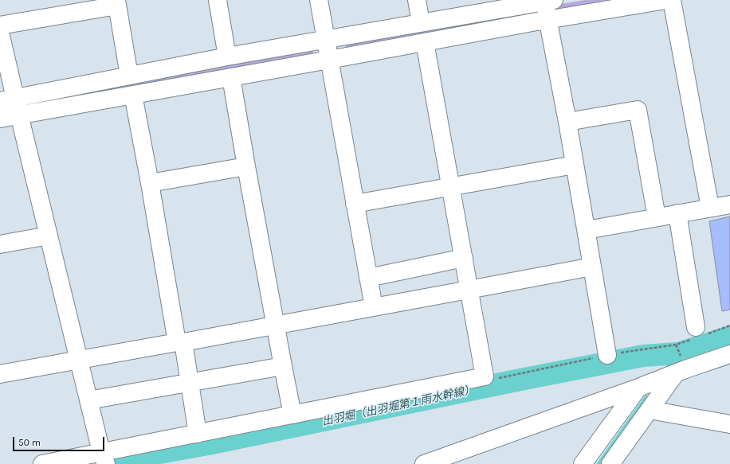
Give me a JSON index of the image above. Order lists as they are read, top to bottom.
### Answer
{
  "water": ["出羽堀（出羽堀第１雨水幹線）"],
  "scale_bar": "50 m"
}
